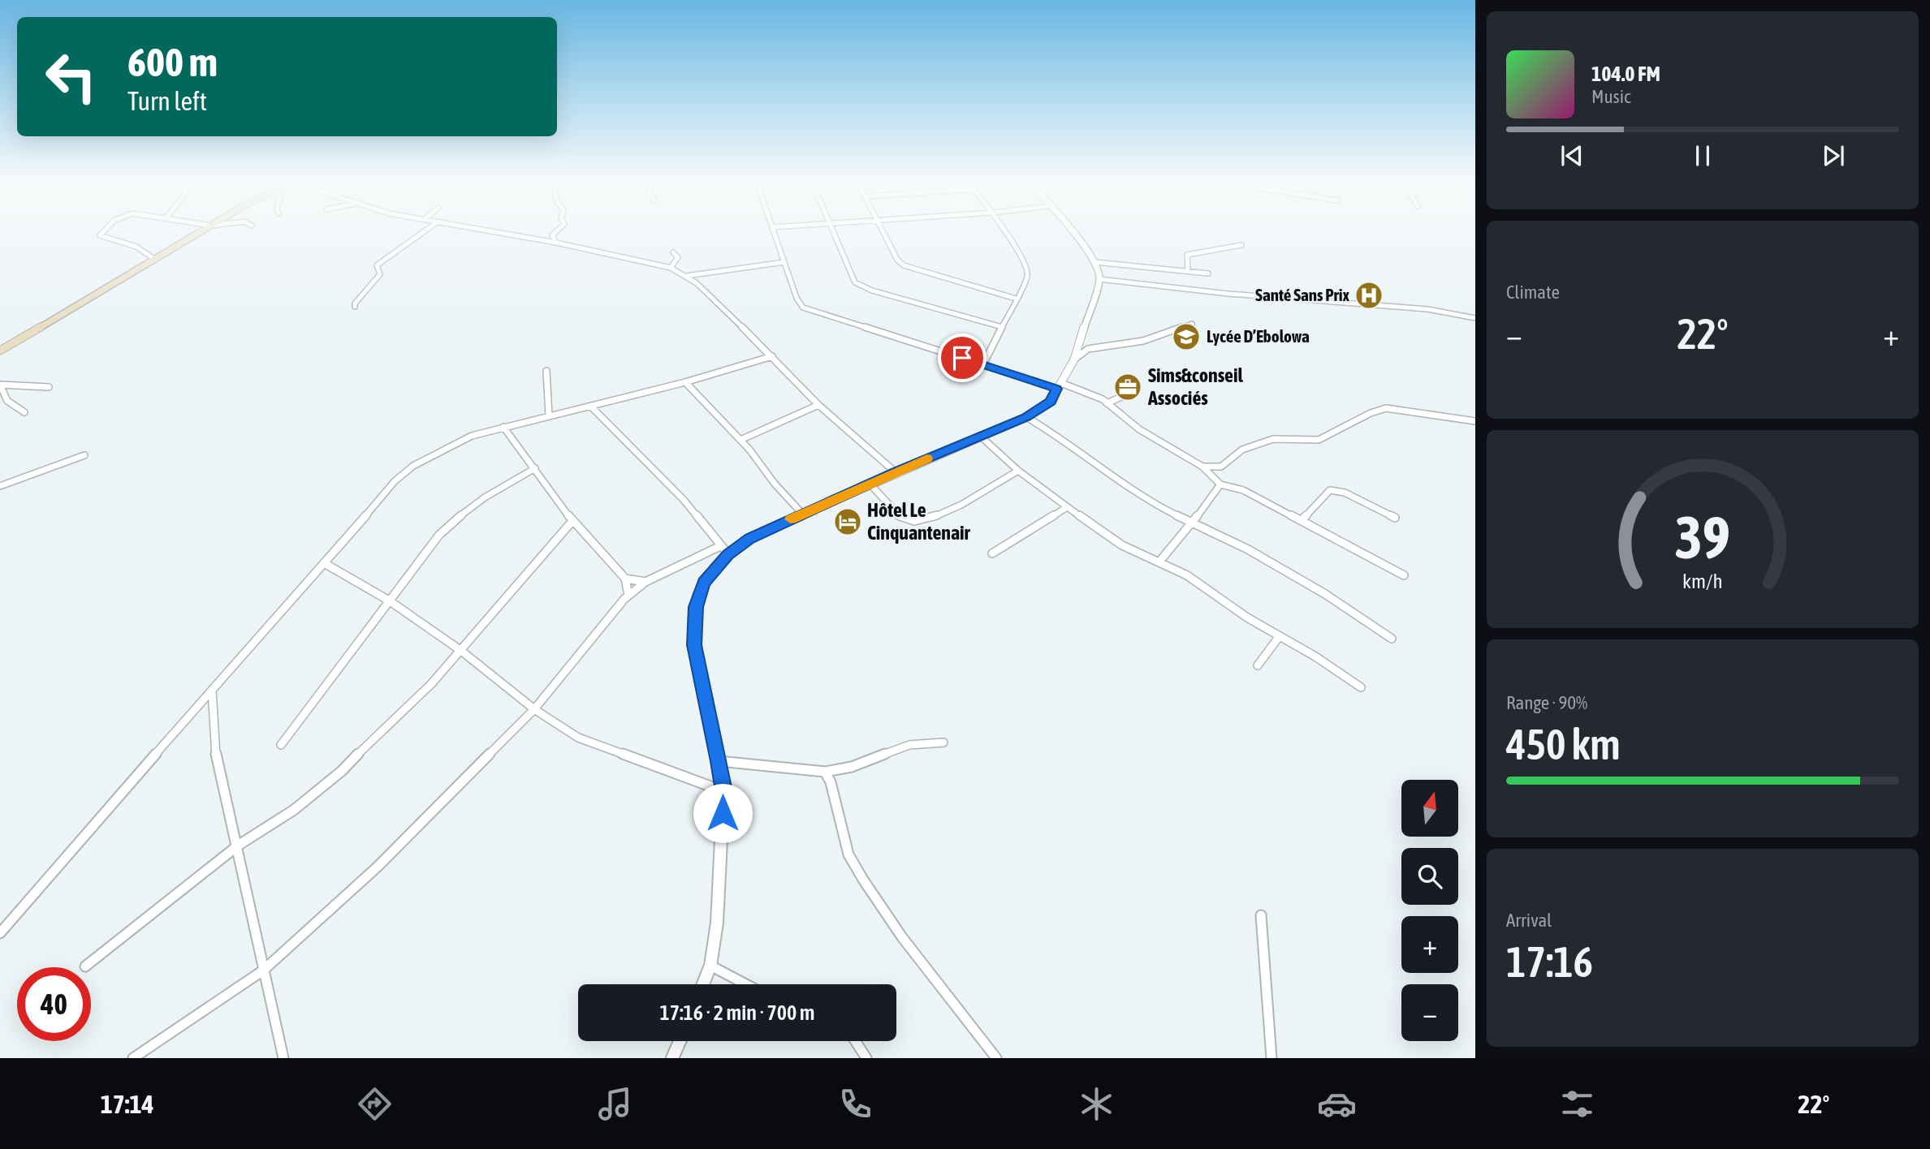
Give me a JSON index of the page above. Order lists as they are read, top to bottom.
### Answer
{
  "places": {
    "hospital": ["Santé Sans Prix"],
    "school or university": ["Lycée D’Ebolowa"],
    "office": ["Sims&conseil Associés"],
    "hotel": ["Hôtel Le Cinquantenair"]
  },
  "north": "top",
  "page": {
    "turn": ["600 m", "Turn left"],
    "song": ["104.0 FM", "Music"],
    "tile": [
      "Climate",
      ["Range · 90%", "450 km"],
      ["Arrival", "17:16"]
    ],
    "heat": ["−", "22°", "+"],
    "map_buttons": ["+", "−"],
    "limit": "40",
    "trip": "17:16 · 2 min · 700 m",
    "tabs": ["17:14", "22°"],
    "gauge": ["39", "km/h"]
  }
}
